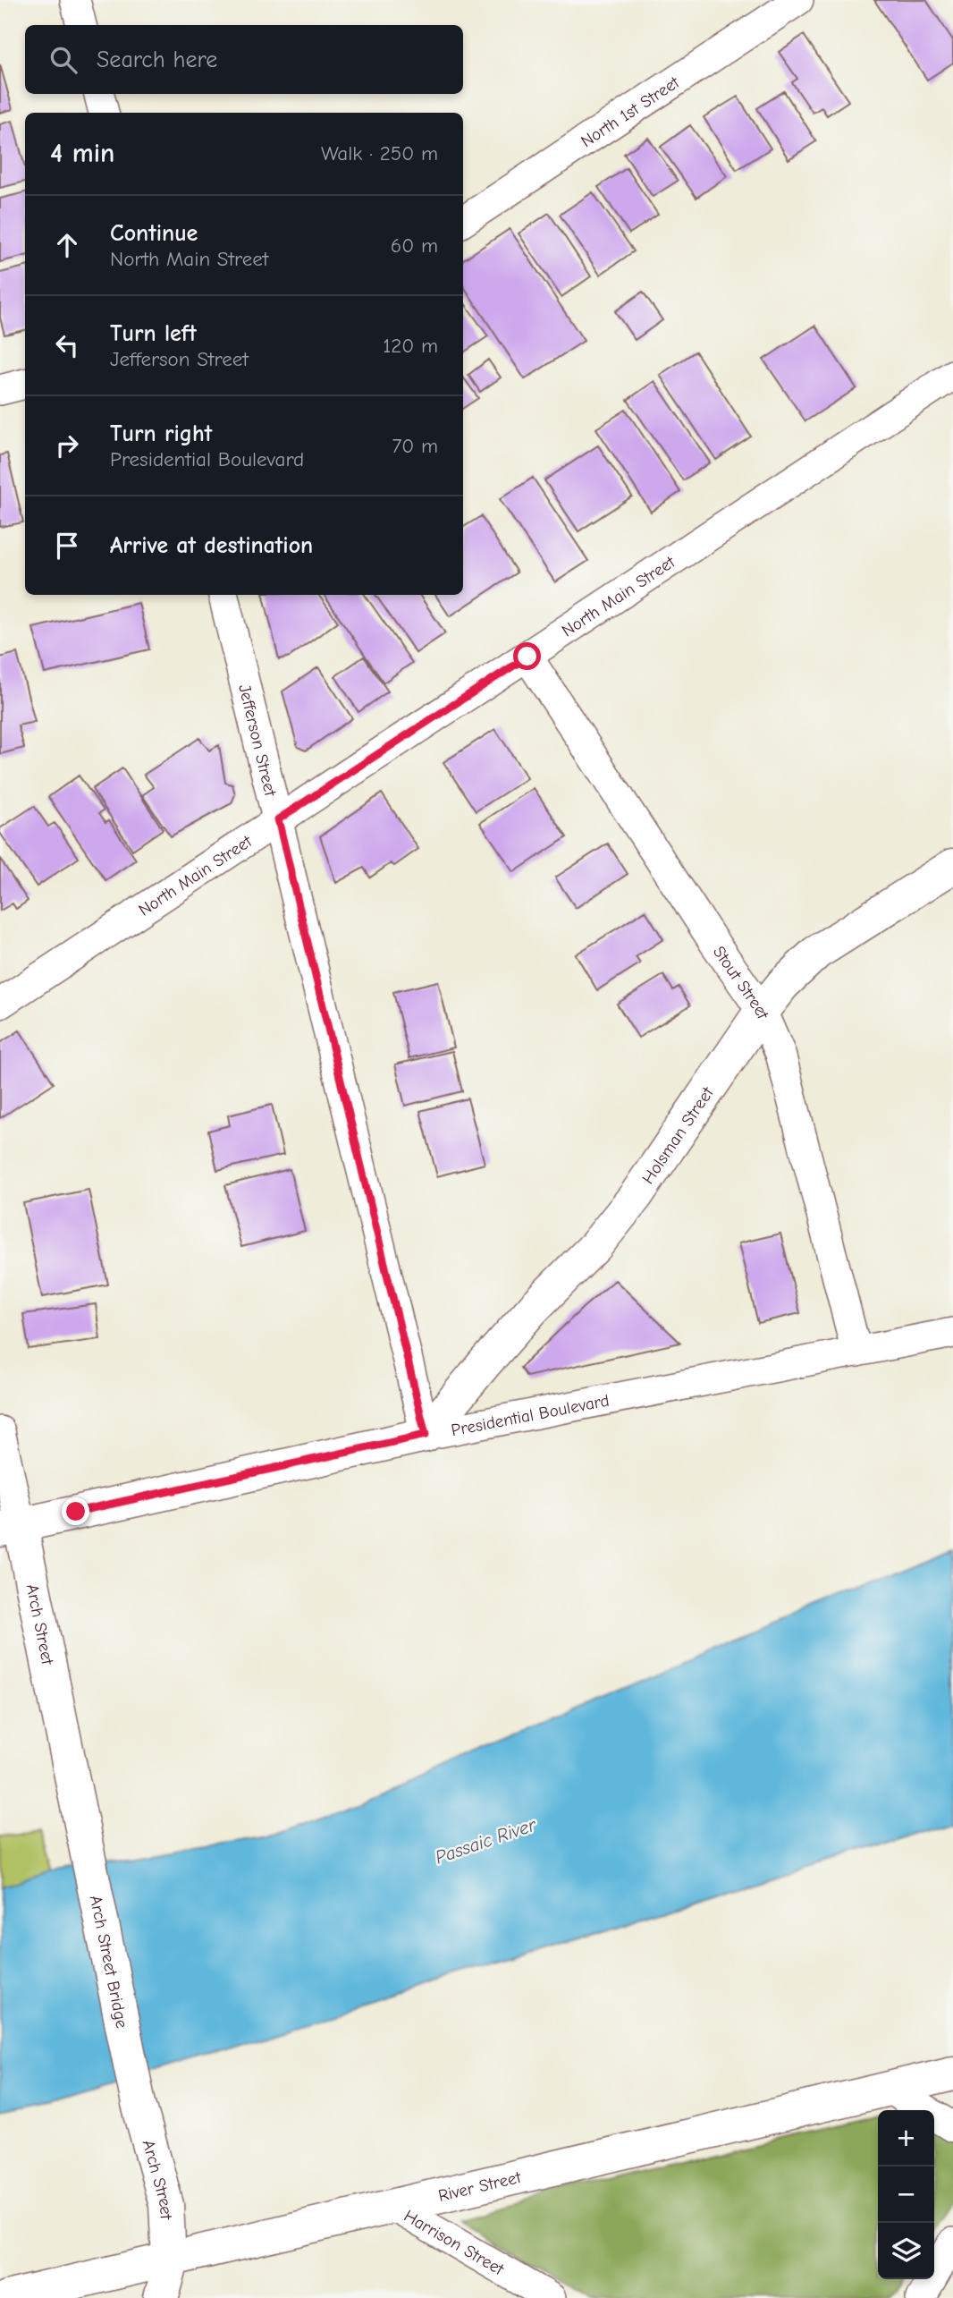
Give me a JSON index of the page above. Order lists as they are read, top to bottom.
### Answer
{
  "streets": {
    "street": [
      "North 1st Street",
      "North Main Street",
      "Jefferson Street",
      "Stout Street",
      "Holsman Street",
      "Presidential Boulevard",
      "Arch Street",
      "Arch Street Bridge",
      "River Street",
      "Harrison Street"
    ]
  },
  "crossings": [
    ["North Main Street", "Jefferson Street"],
    ["North Main Street", "Stout Street"],
    ["Jefferson Street", "Holsman Street"],
    ["Jefferson Street", "Presidential Boulevard"],
    ["Stout Street", "Holsman Street"],
    ["Stout Street", "Presidential Boulevard"],
    ["Holsman Street", "Presidential Boulevard"],
    ["Presidential Boulevard", "Arch Street"],
    ["Arch Street", "Arch Street Bridge"],
    ["Arch Street", "River Street"],
    ["River Street", "Harrison Street"]
  ],
  "water": ["Passaic River"],
  "page": {
    "search": "Search here",
    "heading": ["4 min", "Walk · 250 m"],
    "list": [
      ["Continue", "North Main Street", "60 m"],
      ["Turn left", "Jefferson Street", "120 m"],
      ["Turn right", "Presidential Boulevard", "70 m"],
      "Arrive at destination"
    ],
    "map_buttons": ["+", "−"]
  }
}
